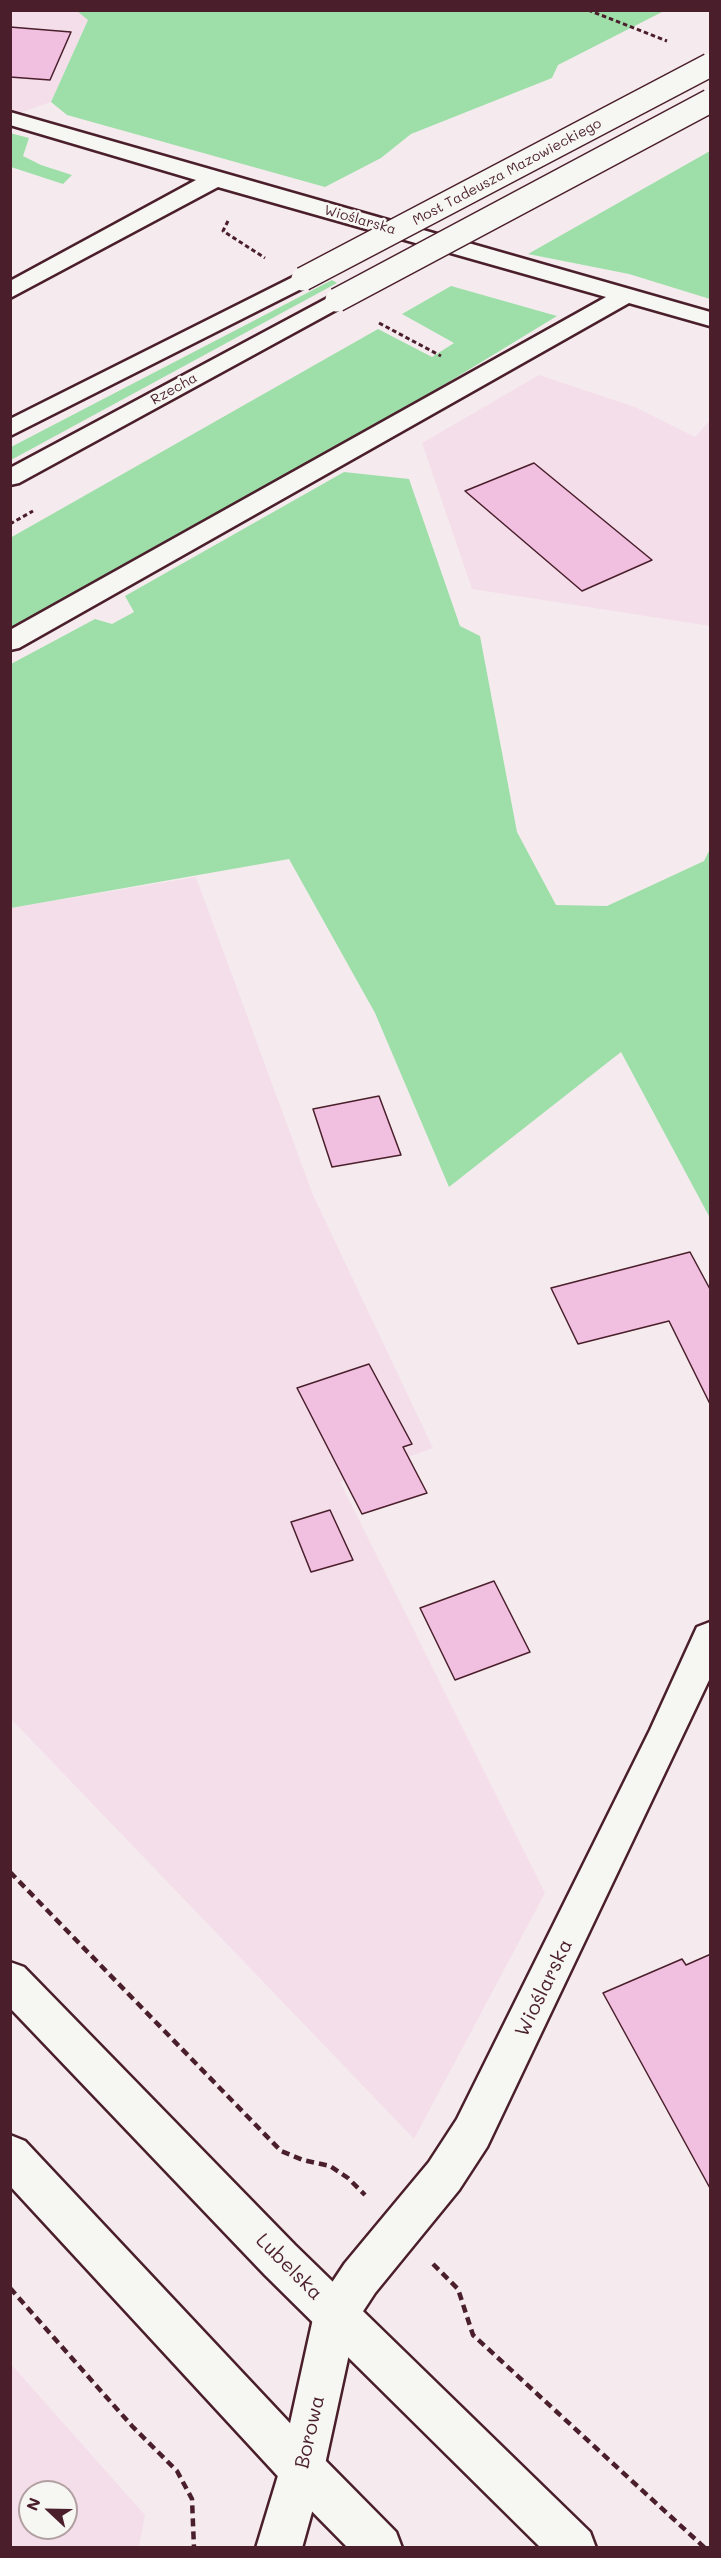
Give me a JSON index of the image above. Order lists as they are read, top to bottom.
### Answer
{
  "streets": {
    "main road": [
      "Most Tadeusza Mazowieckiego",
      "Wioślarska",
      "Rzecha",
      "Lubelska",
      "Borowa"
    ]
  },
  "crossings": [
    ["Most Tadeusza Mazowieckiego", "Rzecha"],
    ["Wioślarska", "Lubelska"],
    ["Wioślarska", "Borowa"],
    ["Lubelska", "Borowa"]
  ],
  "north": "left"
}
